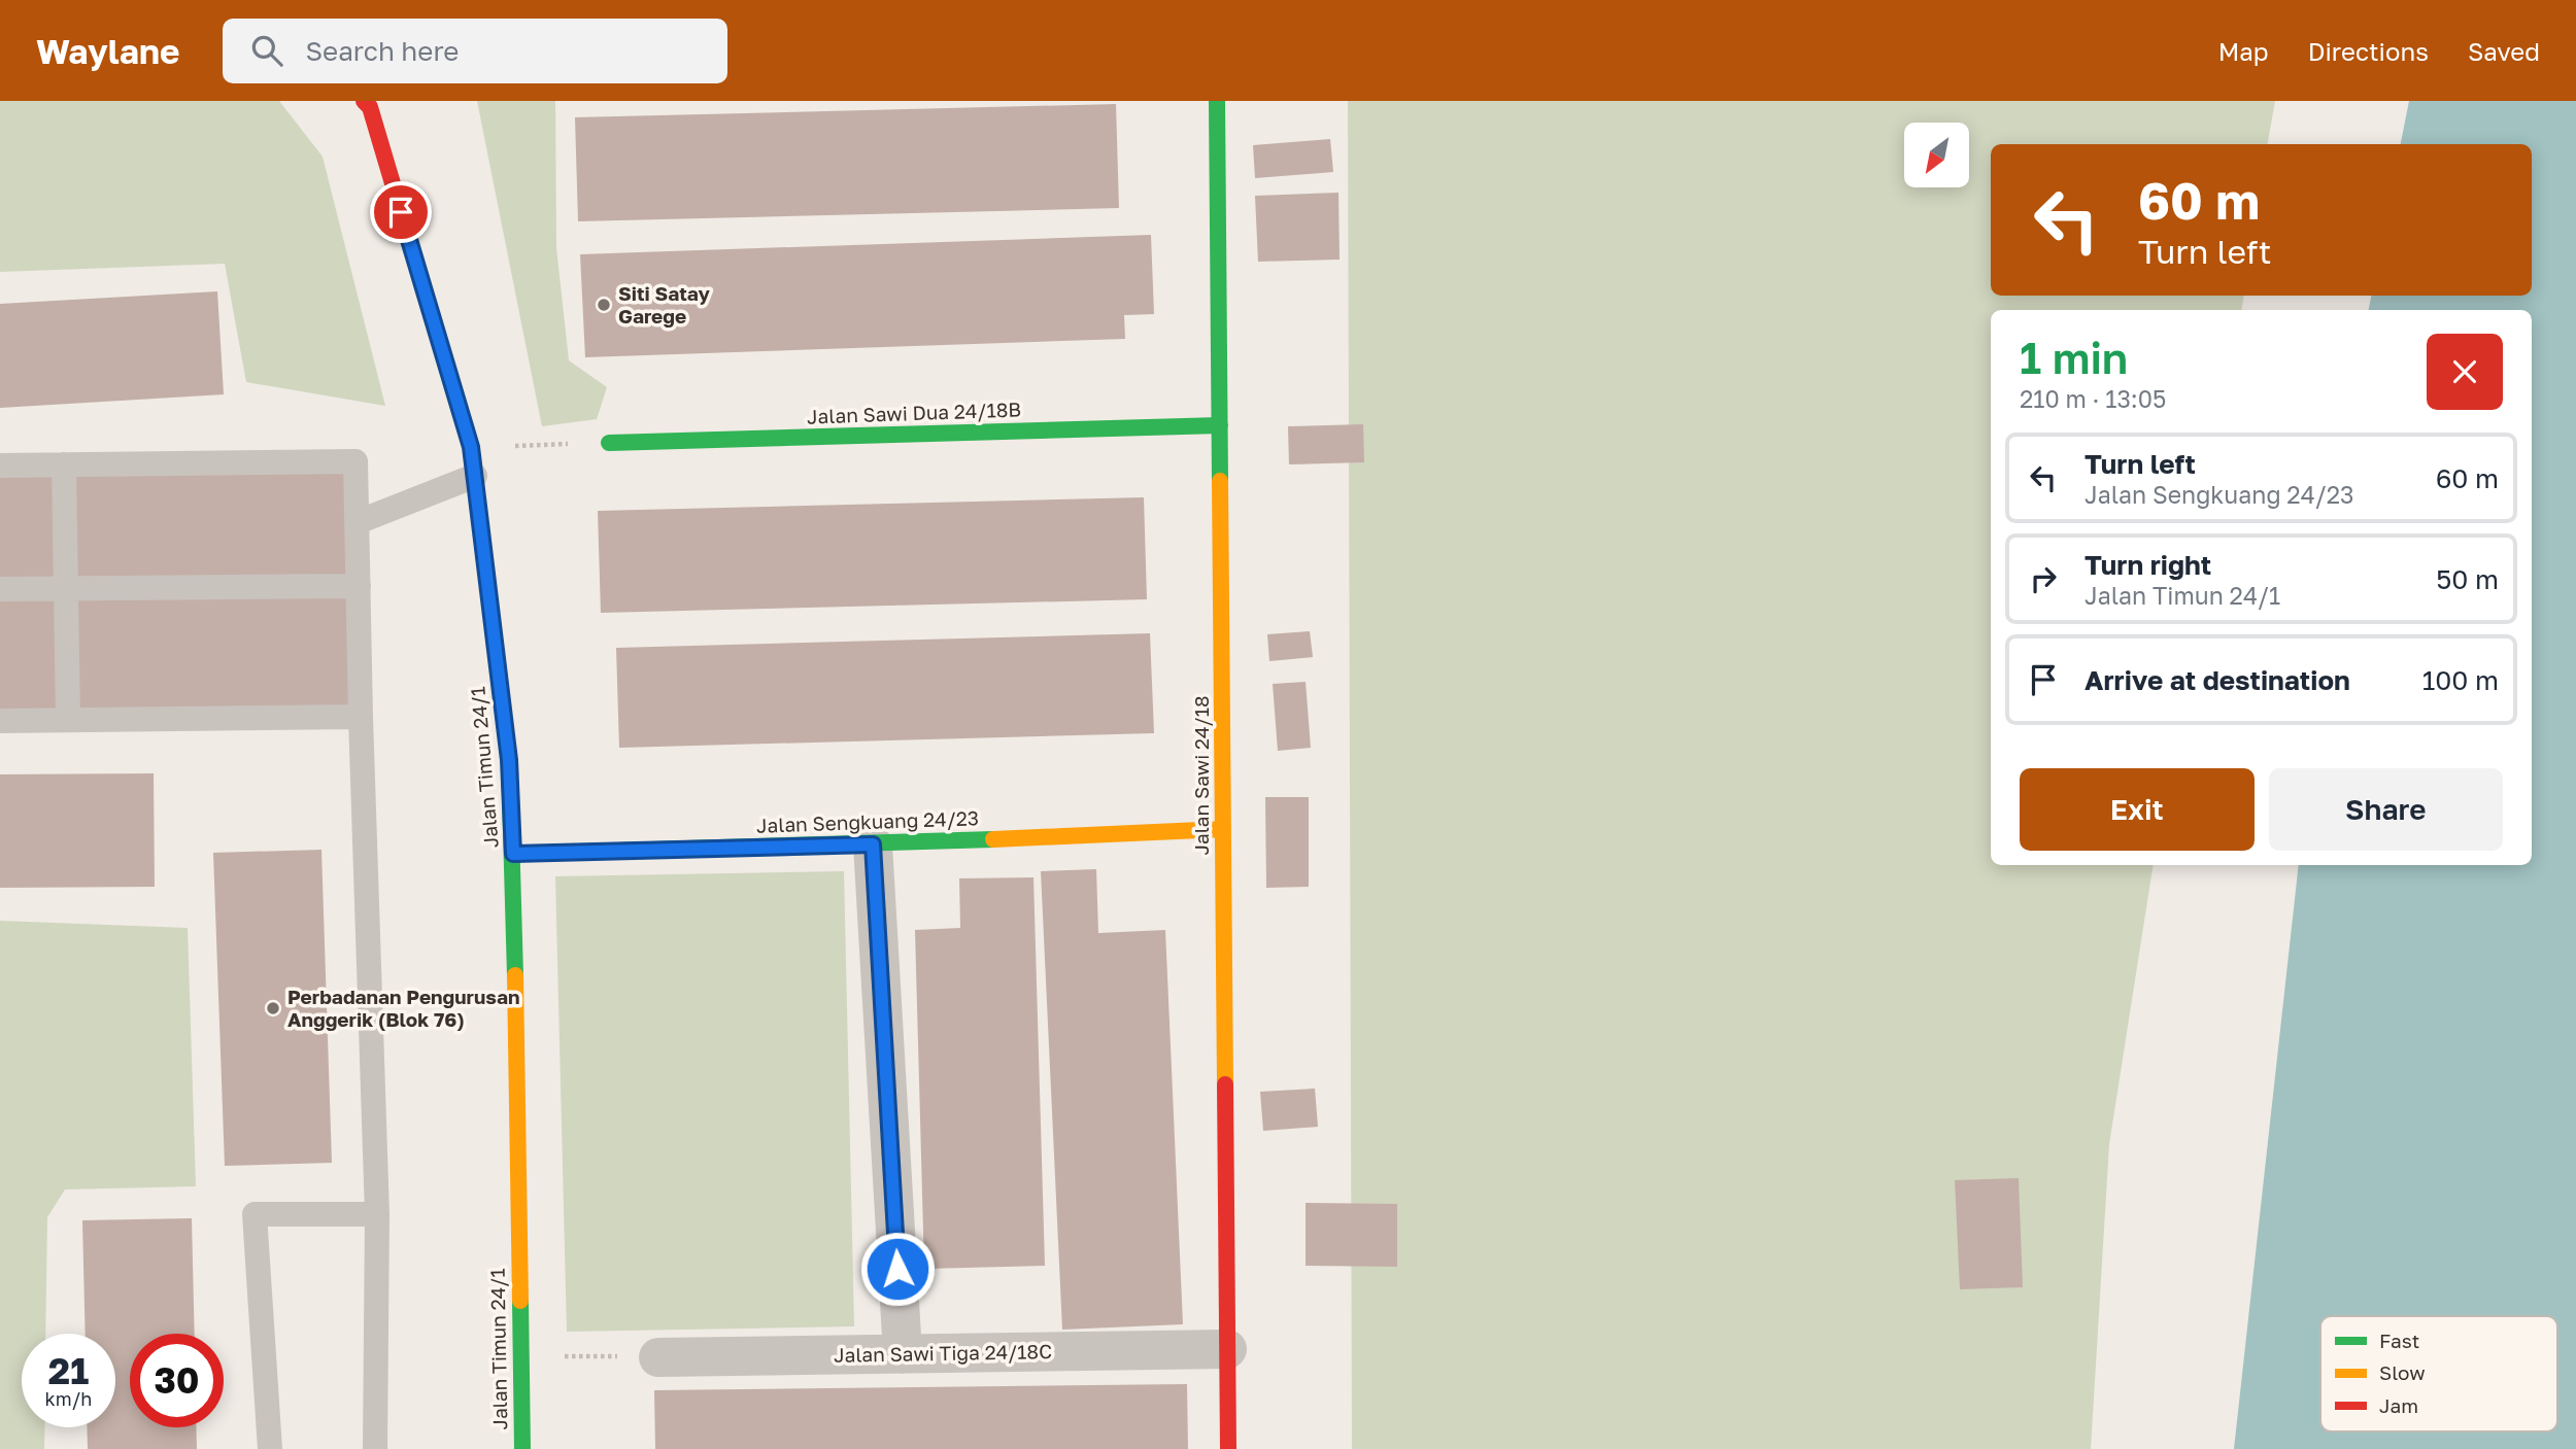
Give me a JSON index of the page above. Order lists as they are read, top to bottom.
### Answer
{
  "streets": {
    "street": [
      "Jalan Sawi Dua 24/18B",
      "Jalan Timun 24/1",
      "Jalan Sawi 24/18",
      "Jalan Sengkuang 24/23",
      "Jalan Sawi Tiga 24/18C"
    ]
  },
  "crossings": [
    ["Jalan Sawi Dua 24/18B", "Jalan Sawi 24/18"],
    ["Jalan Timun 24/1", "Jalan Sengkuang 24/23"],
    ["Jalan Sawi 24/18", "Jalan Sengkuang 24/23"],
    ["Jalan Sawi 24/18", "Jalan Sawi Tiga 24/18C"]
  ],
  "places": ["Siti Satay Garege", "Perbadanan Pengurusan Anggerik (Blok 76)"],
  "legend": ["Fast", "Slow", "Jam"],
  "north": "bottom left",
  "page": {
    "header": "Waylane",
    "search": "Search here",
    "nav": ["Map", "Directions", "Saved"],
    "turn": ["60 m", "Turn left"],
    "heading": ["1 min", "210 m · 13:05"],
    "list": [
      {
        "name": "Turn left",
        "note": "Jalan Sengkuang 24/23",
        "value": "60 m"
      },
      {
        "name": "Turn right",
        "note": "Jalan Timun 24/1",
        "value": "50 m"
      },
      {
        "name": "Arrive at destination",
        "value": "100 m"
      }
    ],
    "buttons": ["Exit", "Share"],
    "speed": "21 km/h",
    "limit": "30"
  }
}
